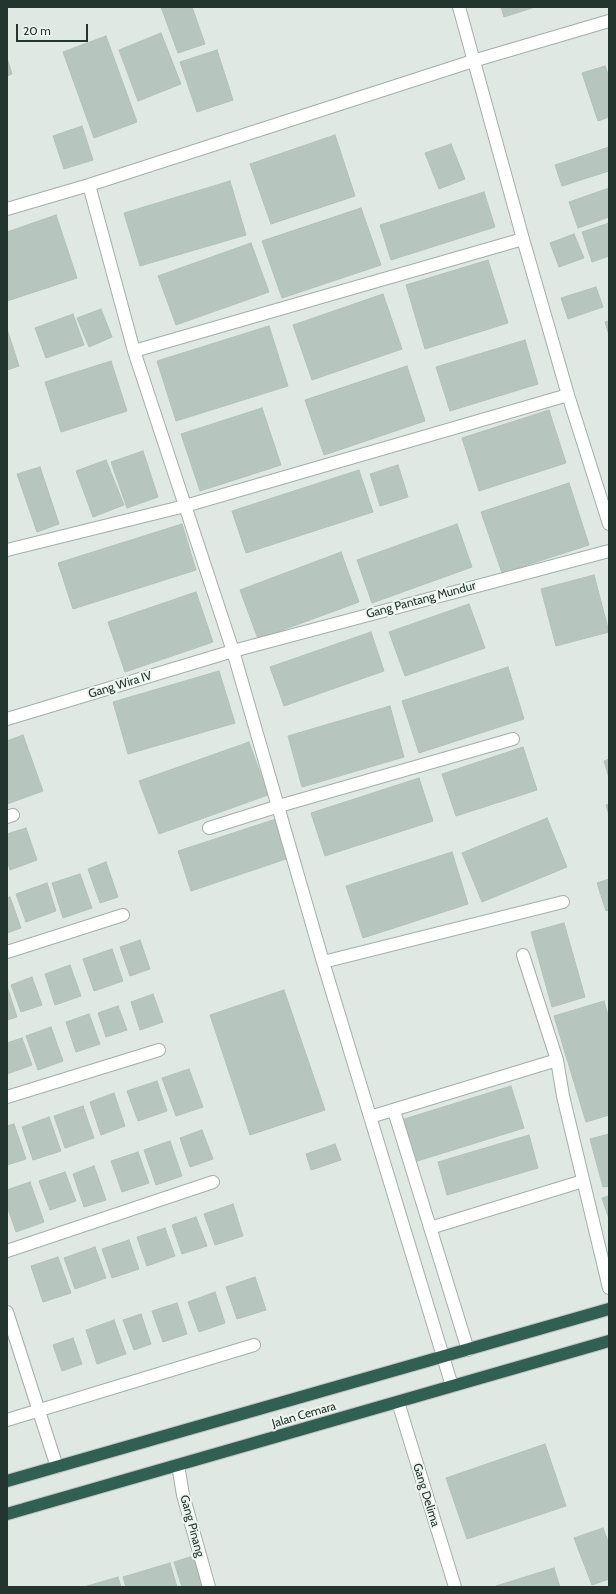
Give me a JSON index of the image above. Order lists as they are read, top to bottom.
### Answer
{
  "streets": {
    "highway": ["Jalan Cemara"],
    "street": [
      "Gang Pantang Mundur",
      "Gang Wira IV",
      "Gang Delima",
      "Gang Pinang"
    ]
  },
  "crossings": [
    ["Gang Pantang Mundur", "Gang Wira IV"],
    ["Jalan Cemara", "Gang Delima"],
    ["Jalan Cemara", "Gang Pinang"]
  ],
  "scale_bar": "20 m"
}
